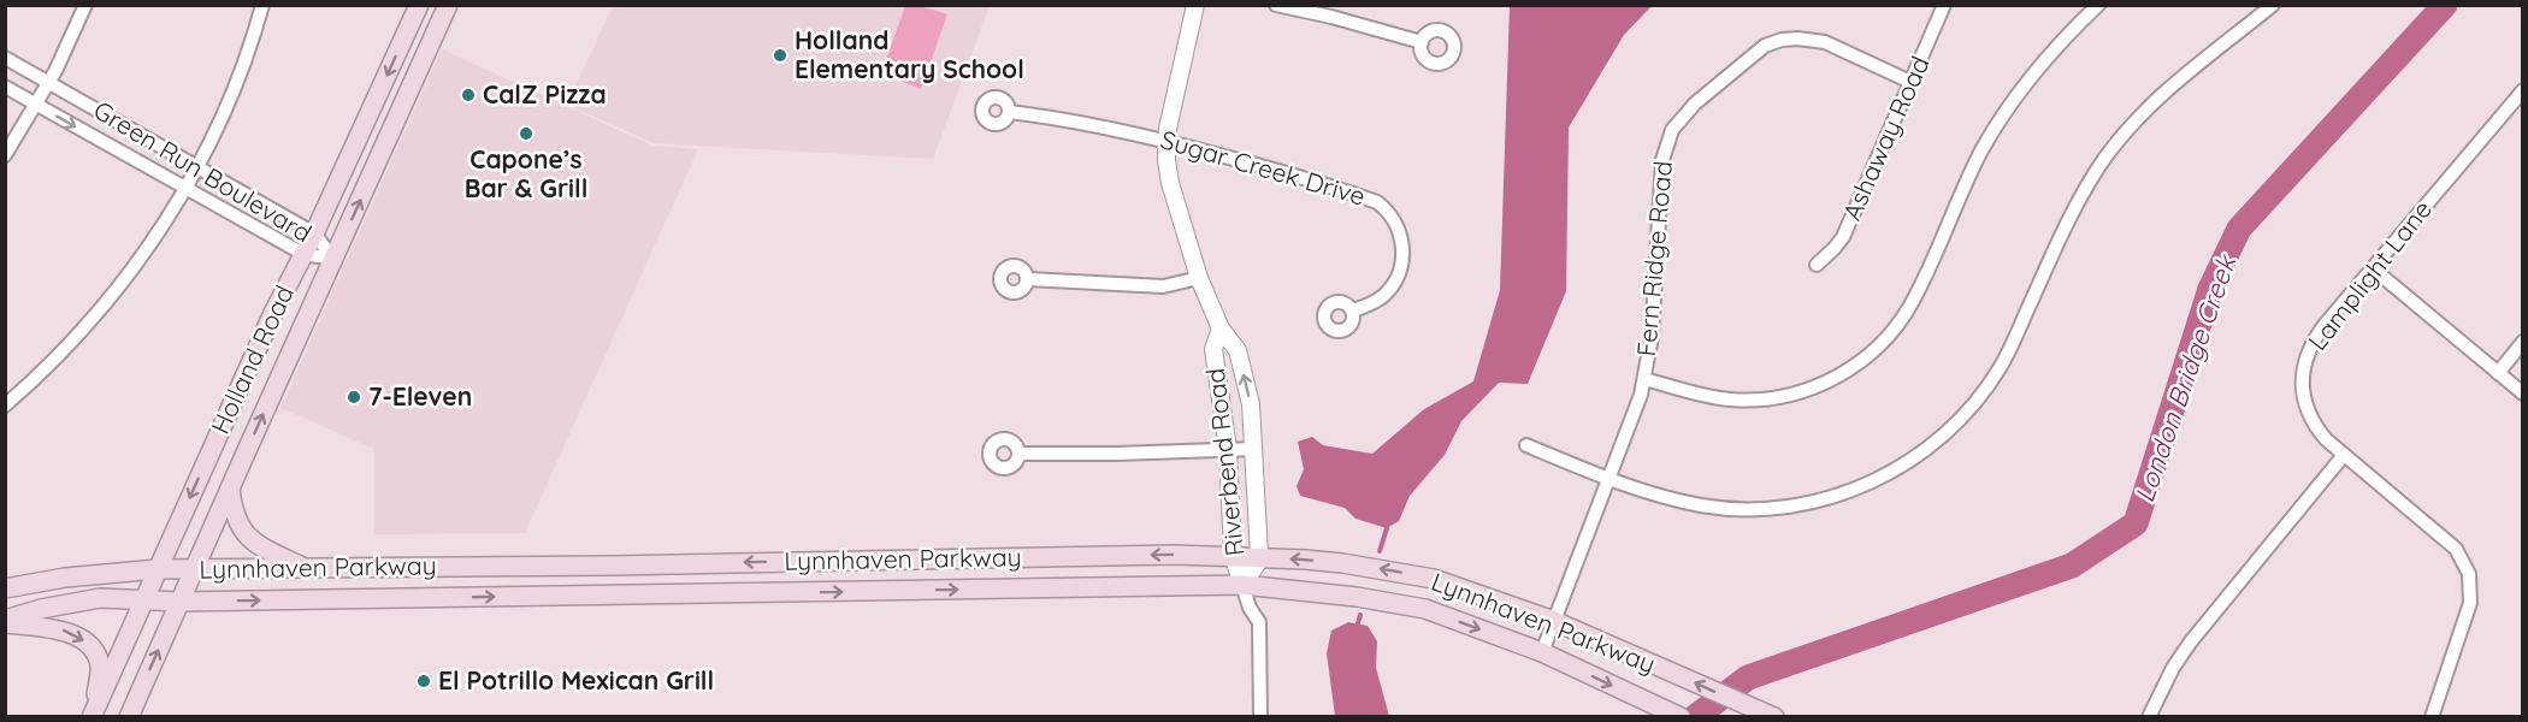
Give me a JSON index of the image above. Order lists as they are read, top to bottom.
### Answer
{
  "streets": {
    "main road": ["Holland Road", "Lynnhaven Parkway"],
    "street": [
      "Ashaway Road",
      "Sugar Creek Drive",
      "Green Run Boulevard",
      "Fern Ridge Road",
      "Lamplight Lane",
      "Riverbend Road"
    ]
  },
  "crossings": [
    ["Ashaway Road", "Fern Ridge Road"],
    ["Sugar Creek Drive", "Riverbend Road"],
    ["Green Run Boulevard", "Holland Road"],
    ["Fern Ridge Road", "Lynnhaven Parkway"],
    ["Holland Road", "Lynnhaven Parkway"],
    ["Riverbend Road", "Lynnhaven Parkway"]
  ],
  "water": ["London Bridge Creek"],
  "places": [
    "Holland Elementary School",
    "CalZ Pizza",
    "Capone’s Bar & Grill",
    "7-Eleven",
    "El Potrillo Mexican Grill"
  ]
}
